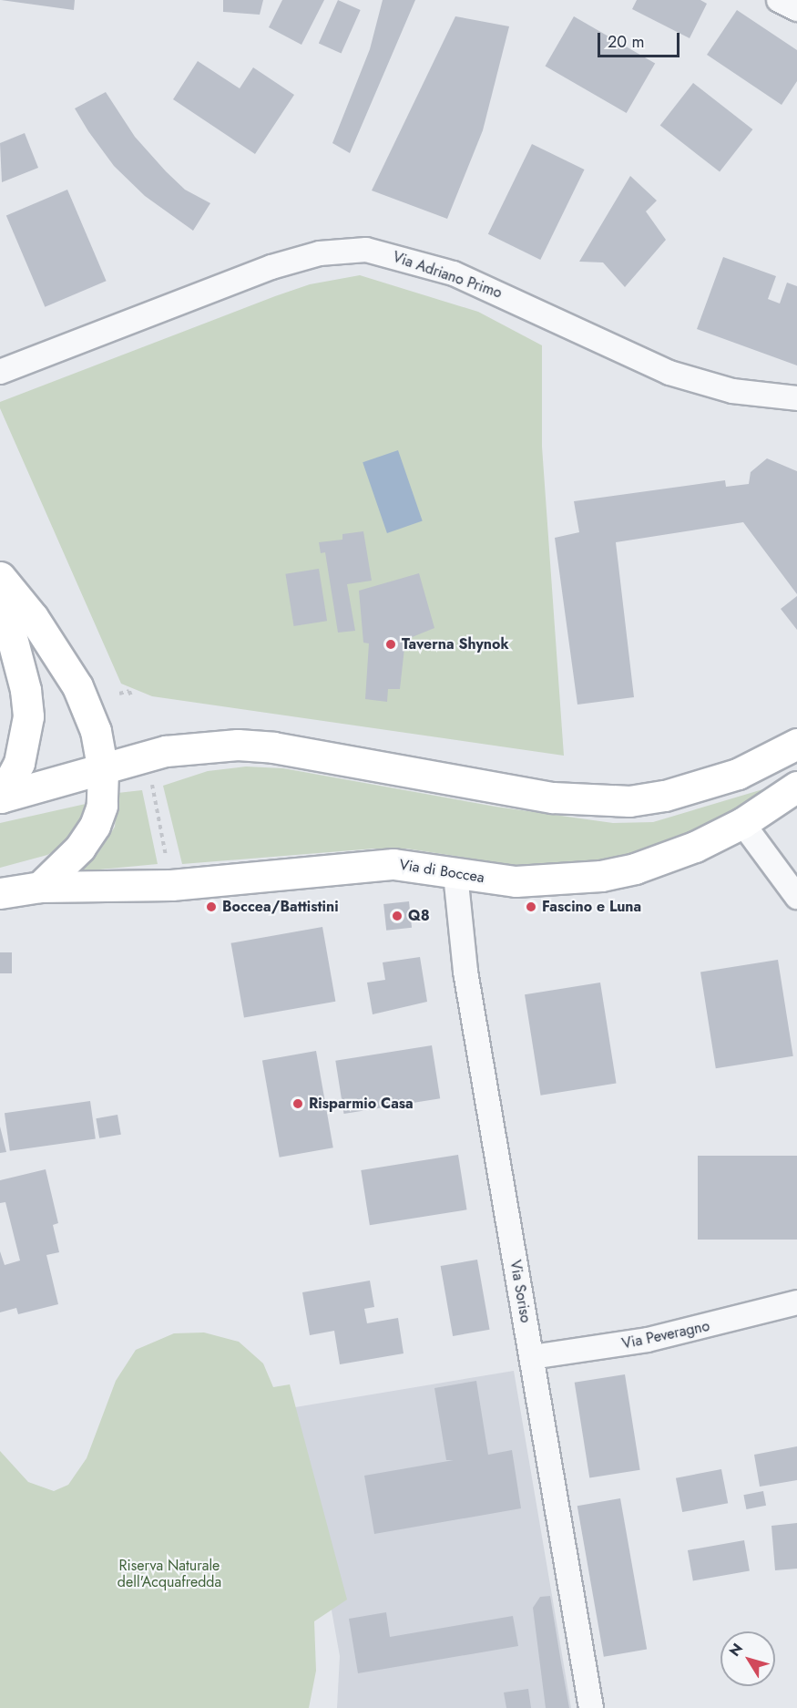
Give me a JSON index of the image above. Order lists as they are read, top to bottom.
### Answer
{
  "streets": {
    "main road": ["Via di Boccea"],
    "street": ["Via Adriano Primo", "Via Soriso", "Via Peveragno"]
  },
  "crossings": [
    ["Via di Boccea", "Via Soriso"],
    ["Via Soriso", "Via Peveragno"]
  ],
  "parks": ["Riserva Naturale dell'Acquafredda"],
  "places": [
    "Taverna Shynok",
    "Boccea/Battistini",
    "Fascino e Luna",
    "Q8",
    "Risparmio Casa"
  ],
  "scale_bar": "20 m",
  "north": "top left"
}
